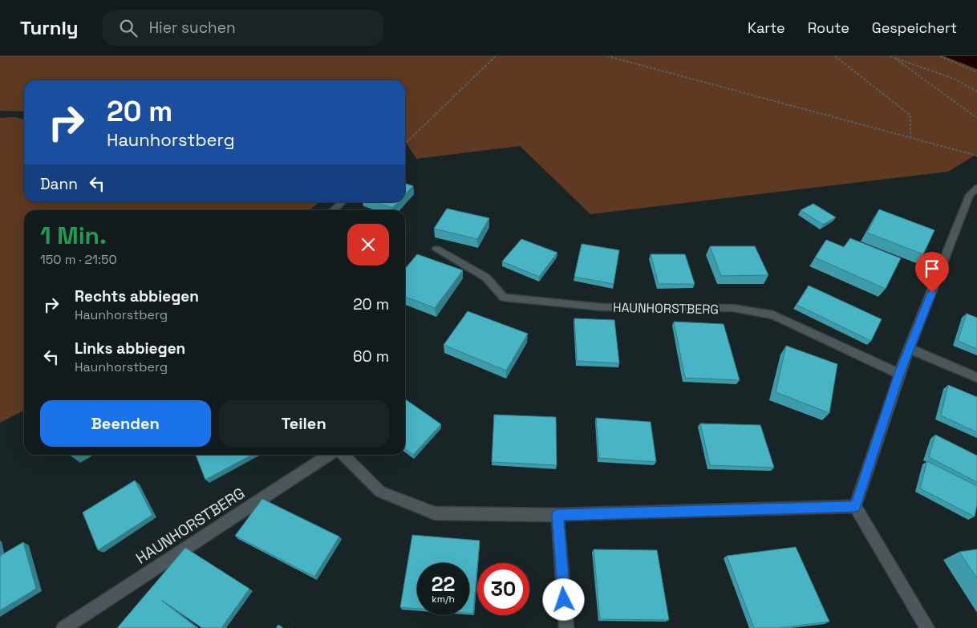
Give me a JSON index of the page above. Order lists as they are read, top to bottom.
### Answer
{
  "streets": {
    "street": ["HAUNHORSTBERG"]
  },
  "page": {
    "header": "Turnly",
    "search": "Hier suchen",
    "nav": ["Karte", "Route", "Gespeichert"],
    "turn": ["20 m", "Haunhorstberg"],
    "then": "Dann",
    "heading": ["1 Min.", "150 m · 21:50"],
    "list": [
      {
        "name": "Rechts abbiegen",
        "note": "Haunhorstberg",
        "value": "20 m"
      },
      {
        "name": "Links abbiegen",
        "note": "Haunhorstberg",
        "value": "60 m"
      }
    ],
    "buttons": ["Beenden", "Teilen"],
    "speed": "22 km/h",
    "limit": "30"
  }
}
